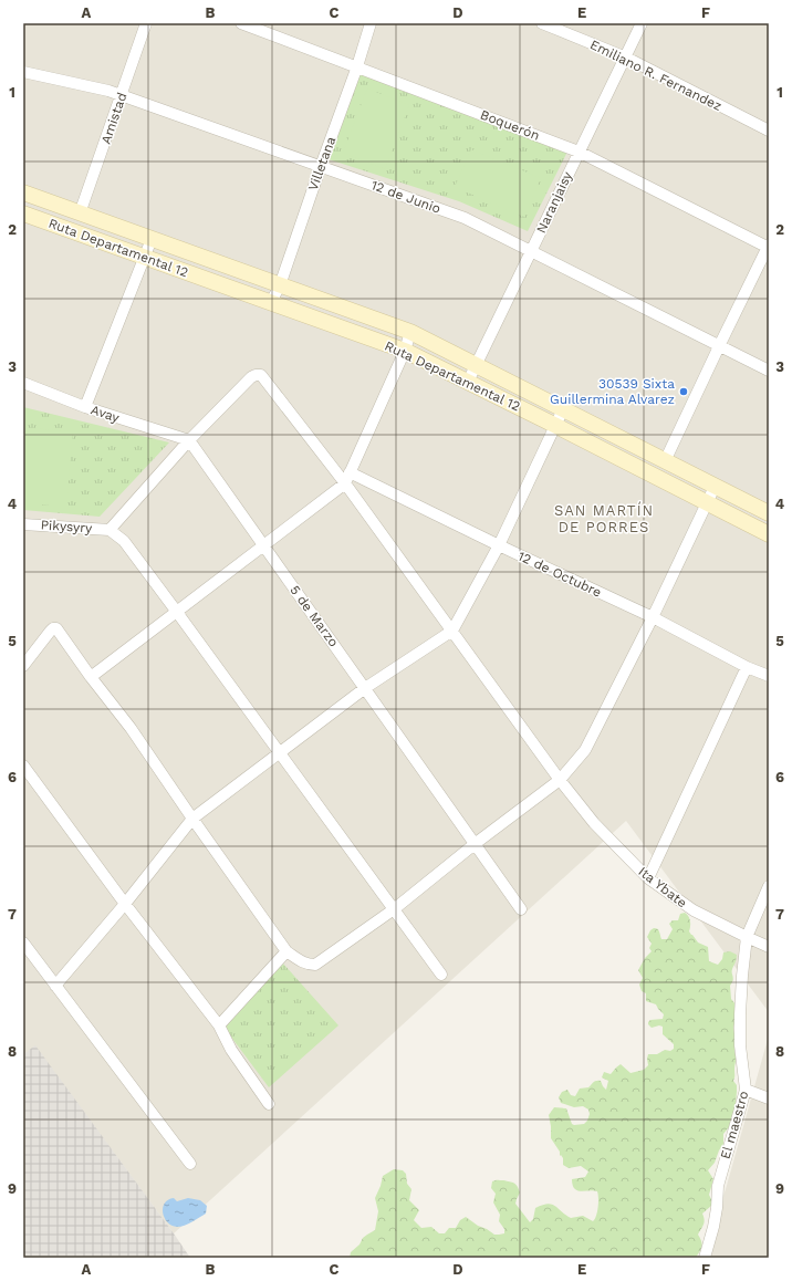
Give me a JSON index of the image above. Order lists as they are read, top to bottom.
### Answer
{
  "streets": {
    "main road": ["Ruta Departamental 12"],
    "street": [
      "Emiliano R. Fernandez",
      "Amistad",
      "Boquerón",
      "Villetana",
      "12 de Junio",
      "Naranjaisy",
      "Avay",
      "Pikysyry",
      "12 de Octubre",
      "5 de Marzo",
      "Ita Ybate",
      "El maestro"
    ]
  },
  "crossings": [
    ["Emiliano R. Fernandez", "Naranjaisy"],
    ["Amistad", "12 de Junio"],
    ["Amistad", "Ruta Departamental 12"],
    ["Boquerón", "Villetana"],
    ["Boquerón", "Naranjaisy"],
    ["Villetana", "12 de Junio"],
    ["Villetana", "Ruta Departamental 12"],
    ["12 de Junio", "Naranjaisy"],
    ["Naranjaisy", "Ruta Departamental 12"],
    ["Avay", "5 de Marzo"],
    ["Avay", "Ita Ybate"],
    ["5 de Marzo", "Ita Ybate"],
    ["Ita Ybate", "El maestro"]
  ],
  "districts": ["SAN MARTÍN DE PORRES"],
  "places": ["30539 Sixta Guillermina Alvarez"],
  "grid": {
    "columns": [
      "A",
      "B",
      "C",
      "D",
      "E",
      "F"
    ],
    "rows": [
      "1",
      "2",
      "3",
      "4",
      "5",
      "6",
      "7",
      "8",
      "9"
    ]
  }
}
